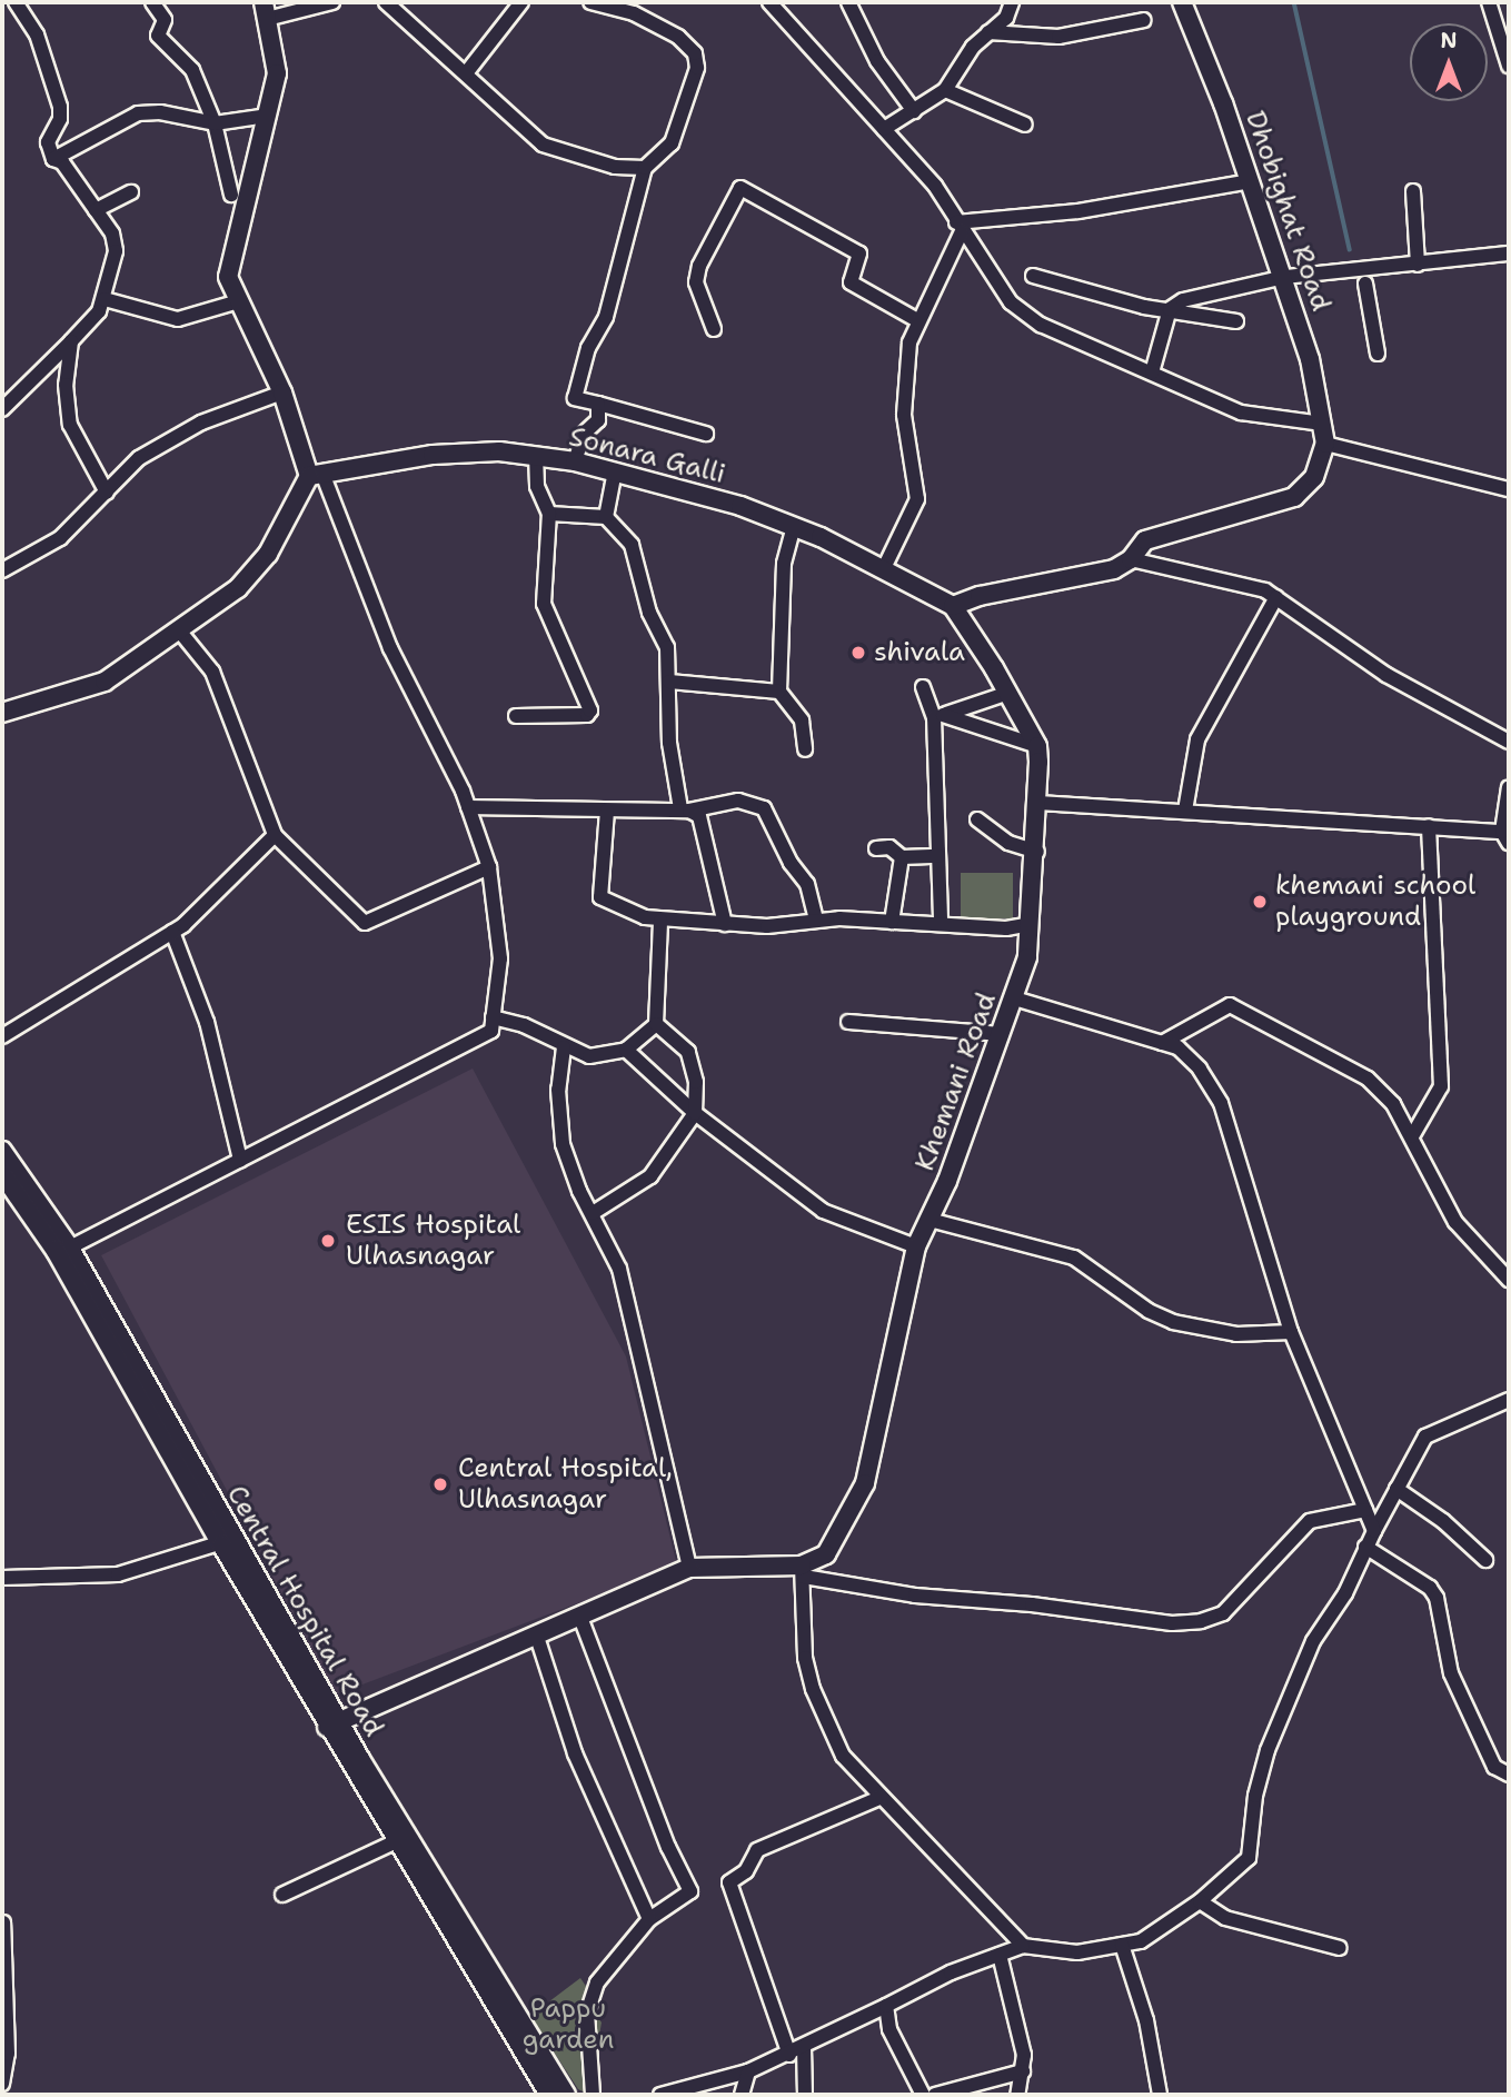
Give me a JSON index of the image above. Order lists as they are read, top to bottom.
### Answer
{
  "streets": {
    "street": [
      "Dhobighat Road",
      "Sonara Galli",
      "Khemani Road",
      "Central Hospital Road"
    ]
  },
  "crossings": [
    ["Sonara Galli", "Khemani Road"]
  ],
  "parks": ["Pappu garden"],
  "places": [
    "shivala",
    "khemani school playground",
    "ESIS Hospital Ulhasnagar",
    "Central Hospital, Ulhasnagar"
  ],
  "north": "top"
}
